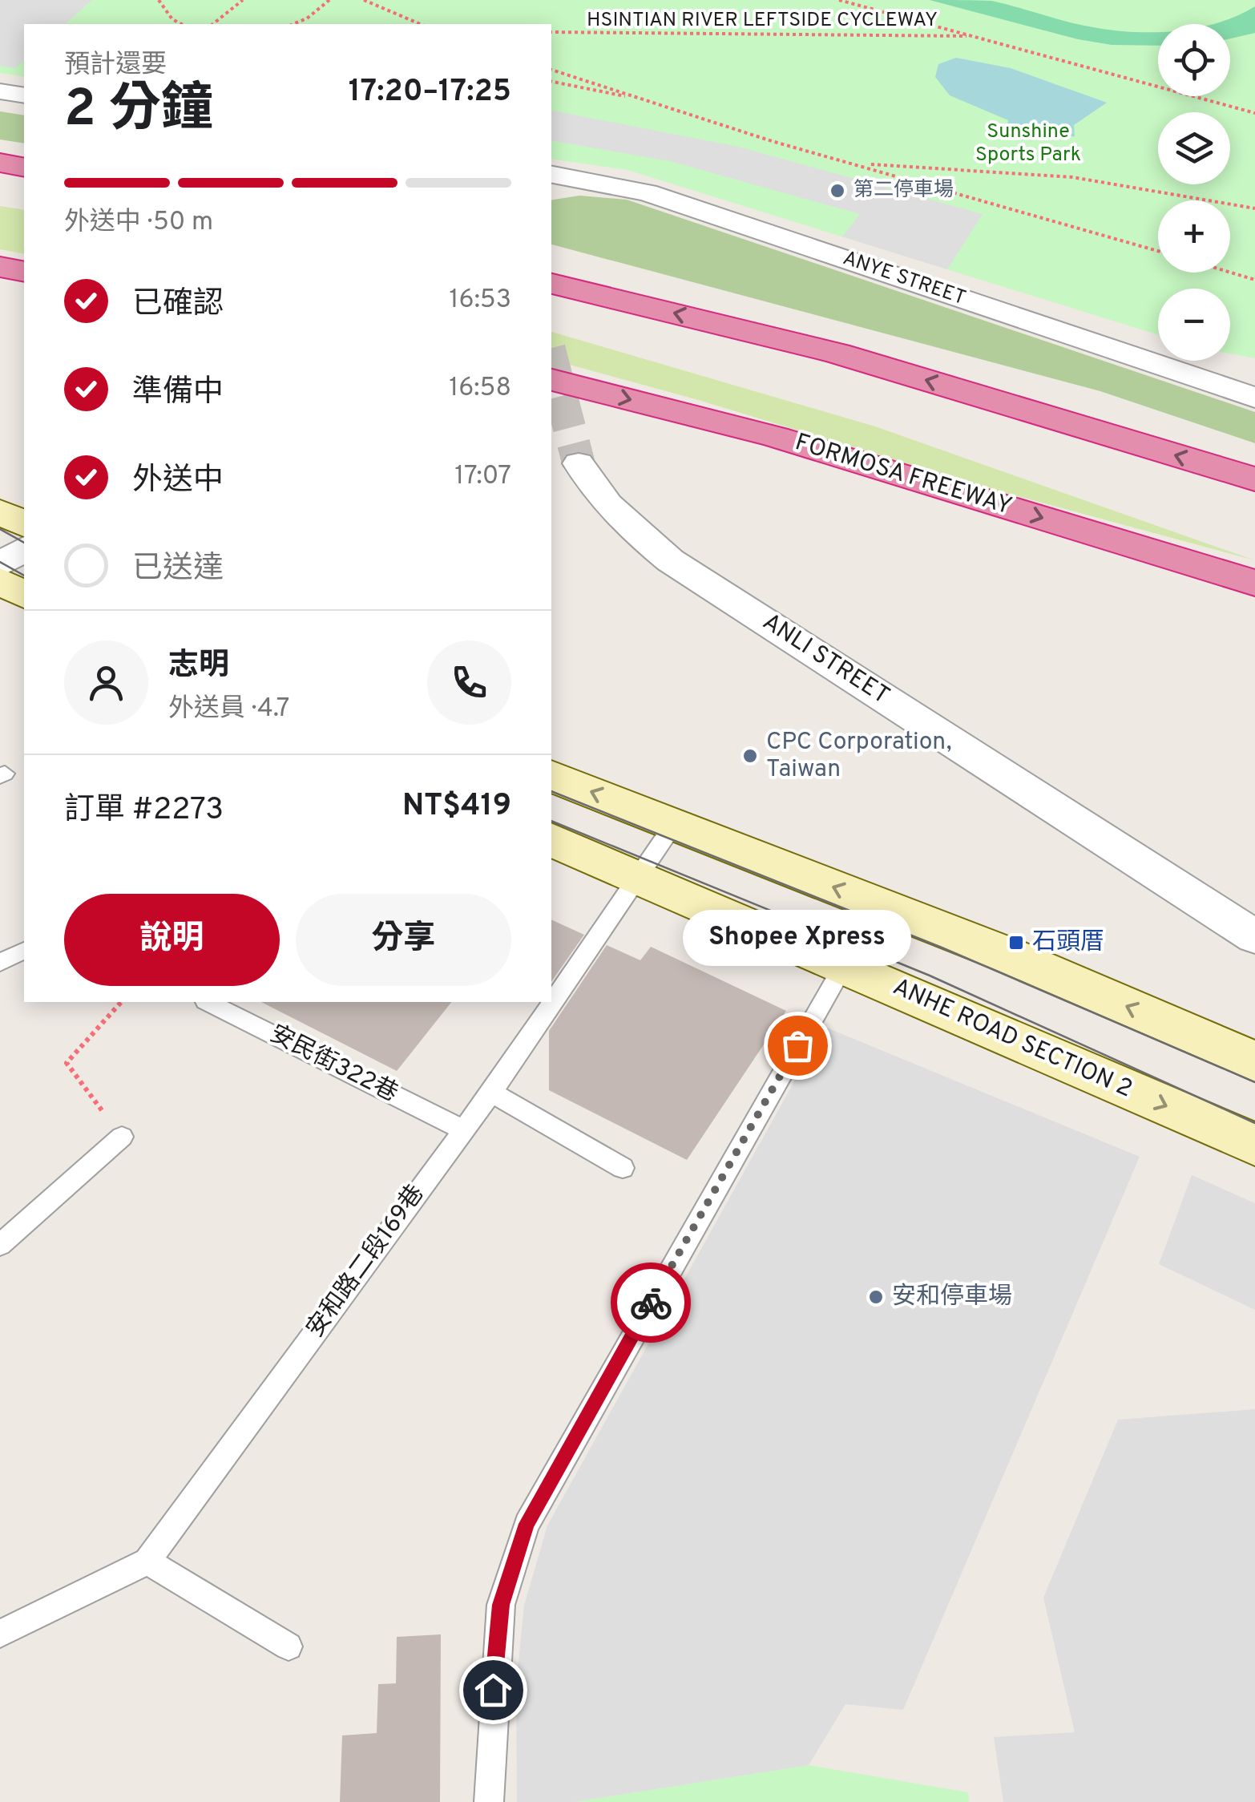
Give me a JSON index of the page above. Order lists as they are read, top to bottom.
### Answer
{
  "streets": {
    "highway": ["FORMOSA FREEWAY"],
    "main road": ["ANHE ROAD SECTION 2"],
    "street": ["ANYE STREET", "ANLI STREET"],
    "lane": ["安民街322巷", "安和路二段169巷"],
    "path": ["HSINTIAN RIVER LEFTSIDE CYCLEWAY"]
  },
  "crossings": [
    ["ANHE ROAD SECTION 2", "安和路二段169巷"],
    ["安民街322巷", "安和路二段169巷"]
  ],
  "parks": ["Sunshine Sports Park"],
  "places": {
    "other": [
      "第二停車場",
      "CPC Corporation, Taiwan",
      "Shopee Xpress",
      "安和停車場"
    ],
    "transit": ["石頭厝"]
  },
  "page": {
    "map_buttons": ["+", "−"],
    "heading": ["2 分鐘", "預計還要", "17:20–17:25"],
    "panel": [
      "志明",
      "外送員 · 4.7",
      "訂單 #2273",
      "NT$419"
    ],
    "bar": "外送中 · 50 m",
    "list": [
      ["已確認", "16:53"],
      ["準備中", "16:58"],
      ["外送中", "17:07"],
      "已送達"
    ],
    "buttons": ["說明", "分享"],
    "bubble": "Shopee Xpress"
  }
}
